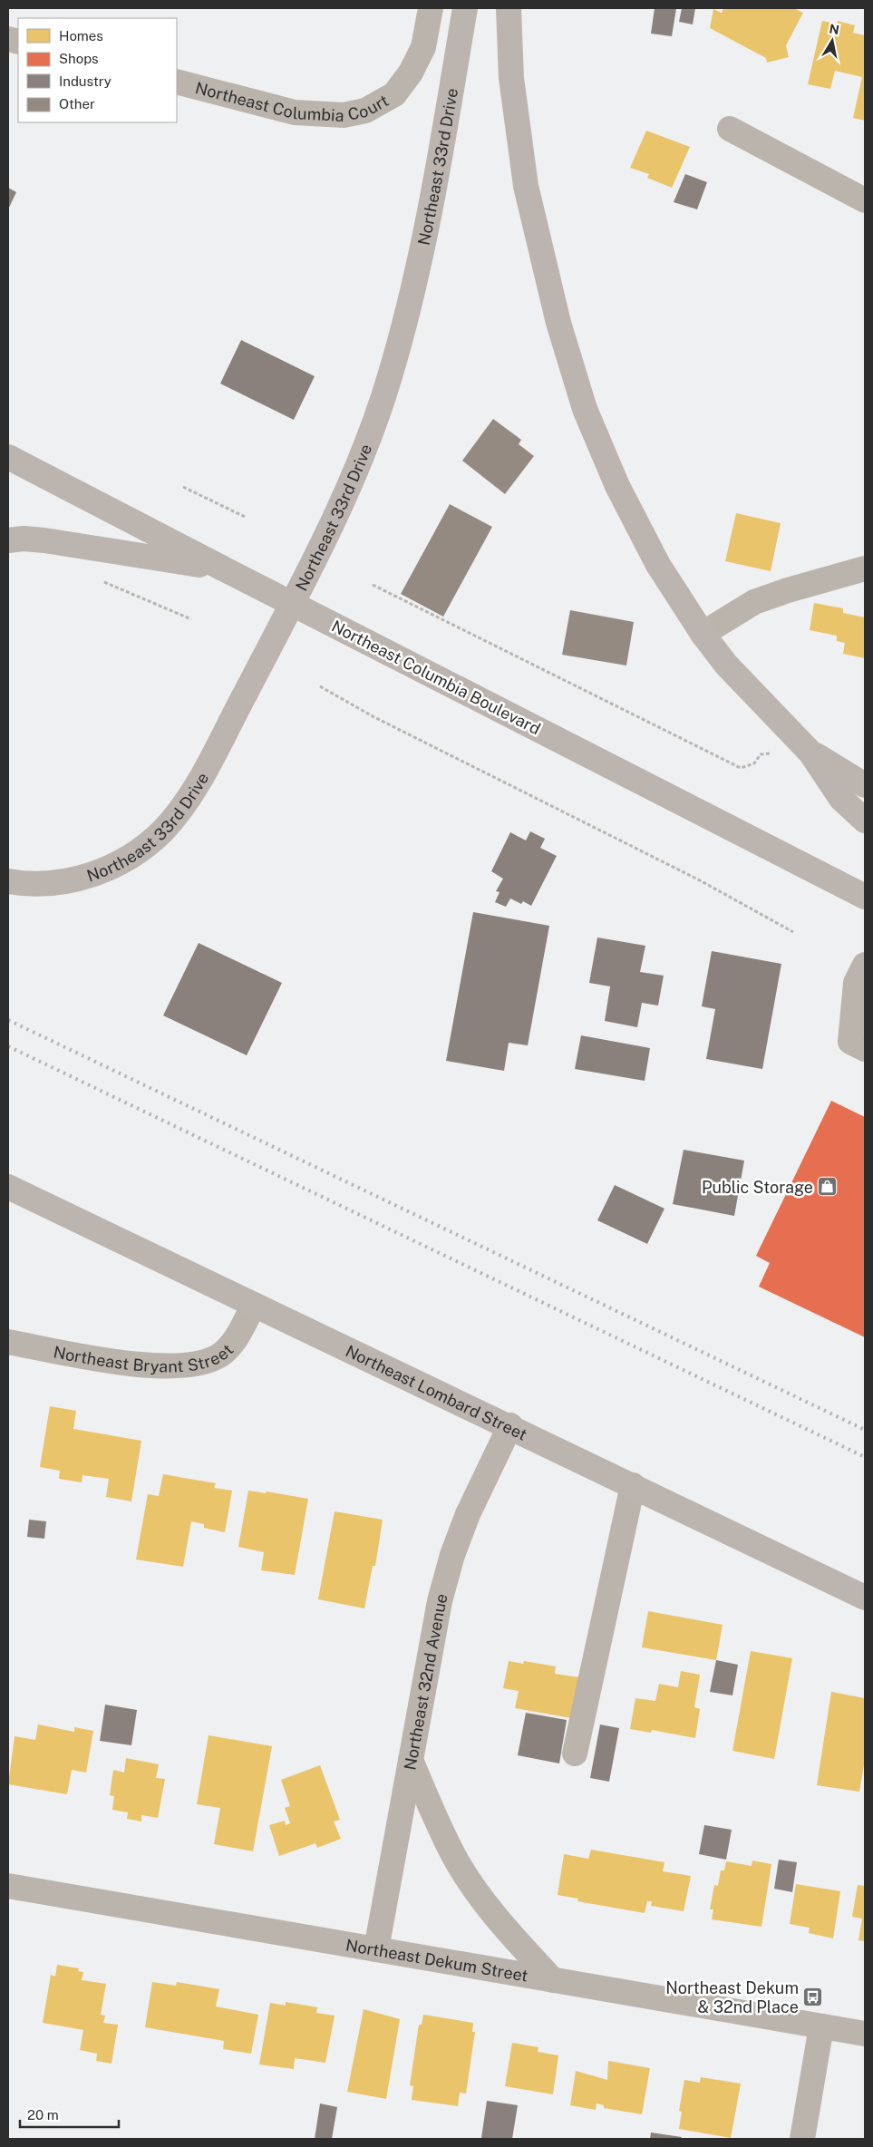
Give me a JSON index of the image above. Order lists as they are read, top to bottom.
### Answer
{
  "streets": {
    "main road": ["Northeast 33rd Drive", "Northeast Columbia Boulevard", "Northeast Lombard Street"],
    "street": [
      "Northeast Columbia Court",
      "Northeast Bryant Street",
      "Northeast 32nd Avenue",
      "Northeast Dekum Street"
    ]
  },
  "crossings": [
    ["Northeast Bryant Street", "Northeast Lombard Street"],
    ["Northeast Lombard Street", "Northeast 32nd Avenue"],
    ["Northeast 32nd Avenue", "Northeast Dekum Street"]
  ],
  "places": {
    "shop": ["Public Storage"],
    "bus stop": ["Northeast Dekum & 32nd Place"]
  },
  "legend": [
    "Homes",
    "Shops",
    "Industry",
    "Other"
  ],
  "scale_bar": "20 m",
  "north": "top"
}
